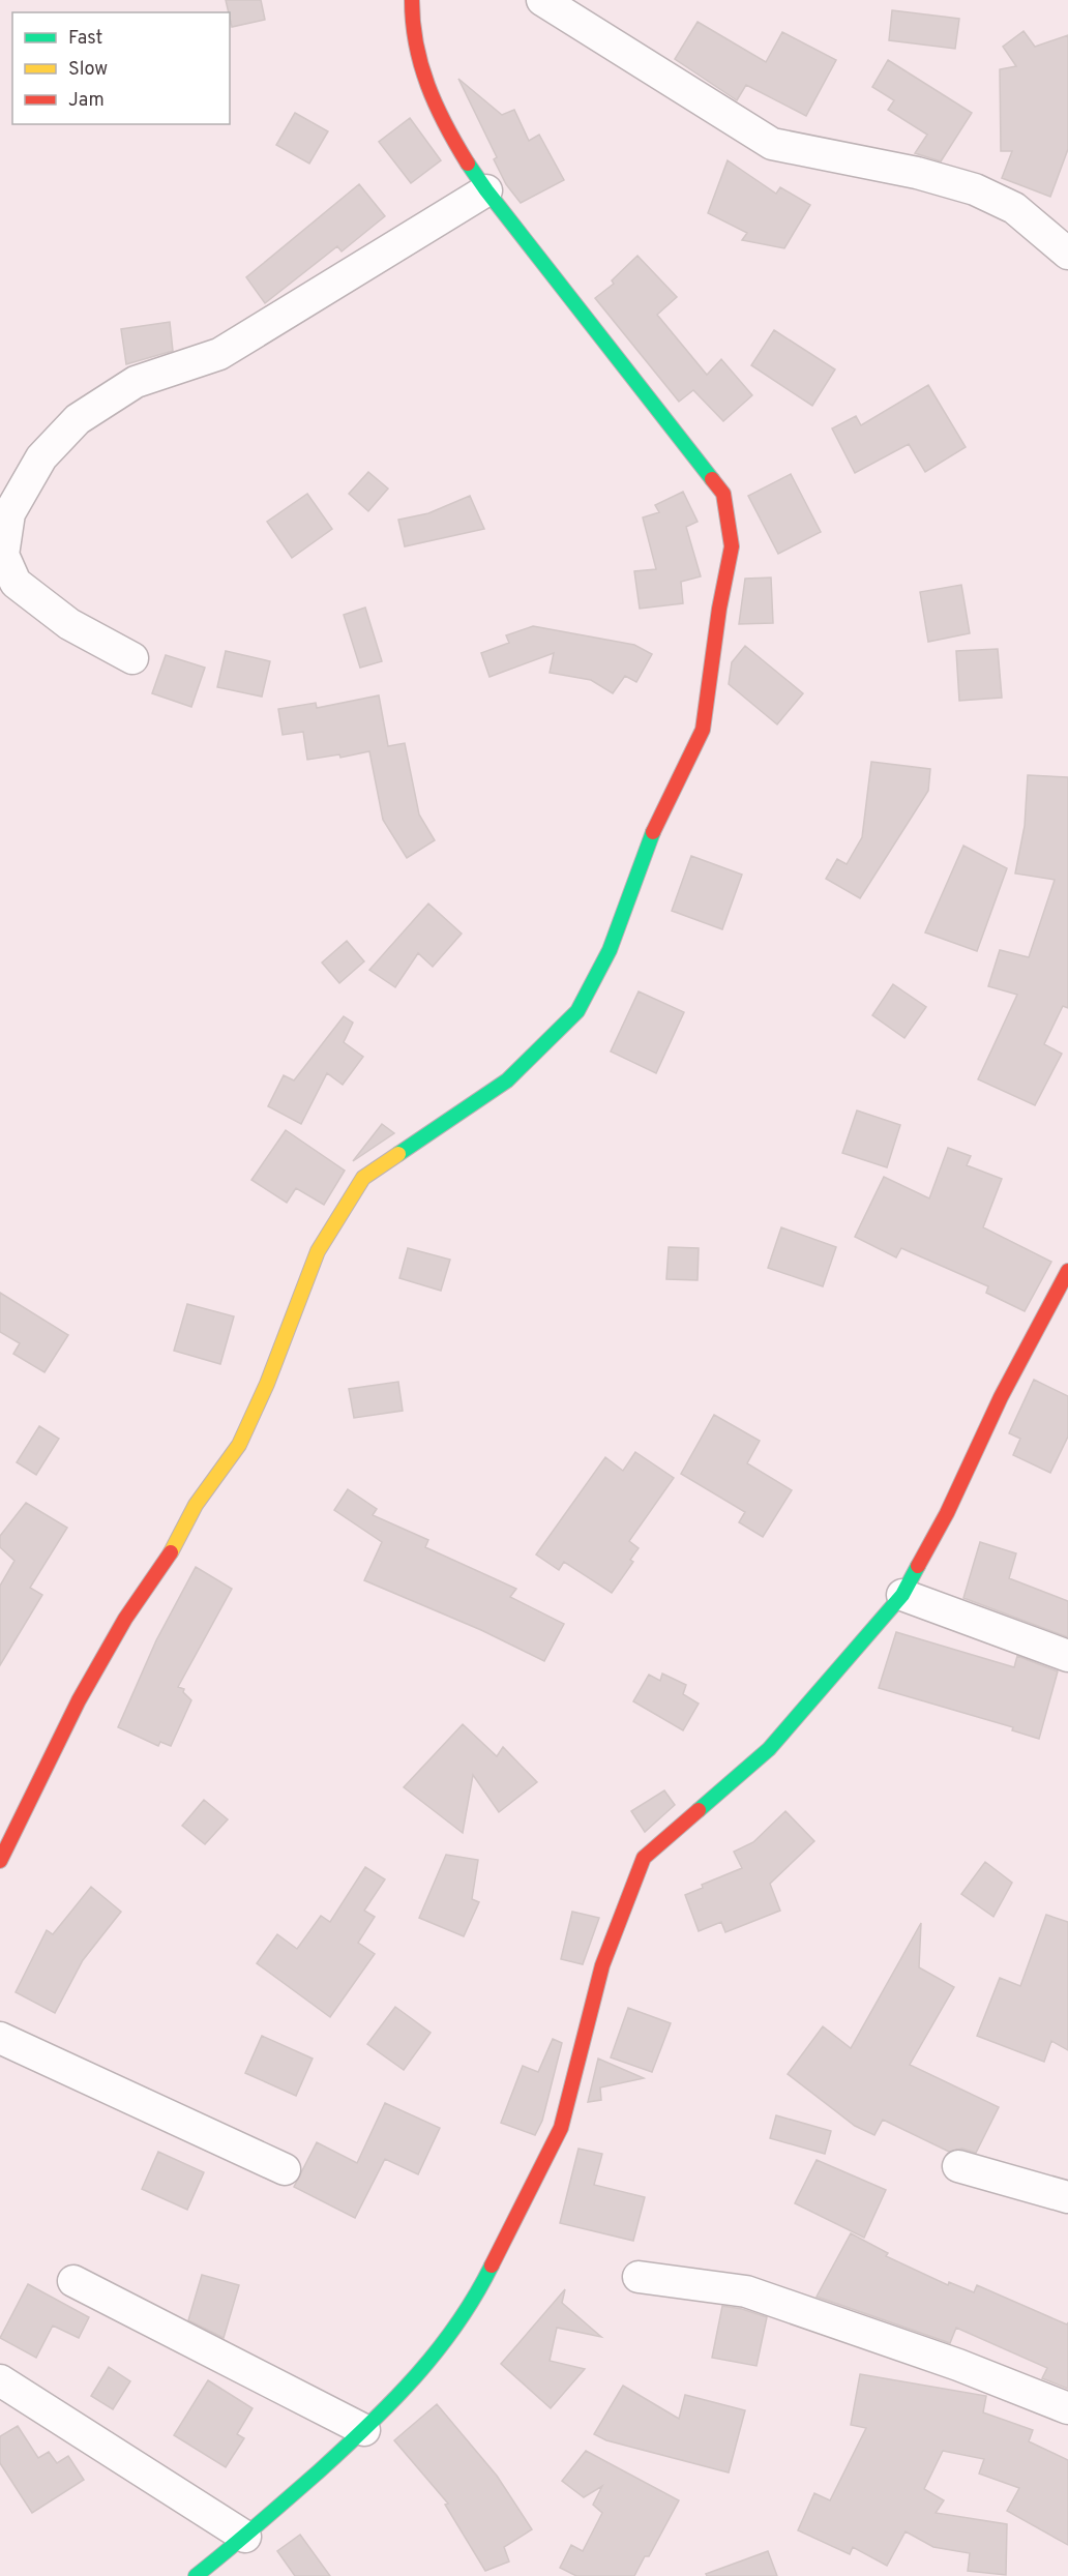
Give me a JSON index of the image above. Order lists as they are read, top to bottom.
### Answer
{
  "legend": ["Fast", "Slow", "Jam"]
}
